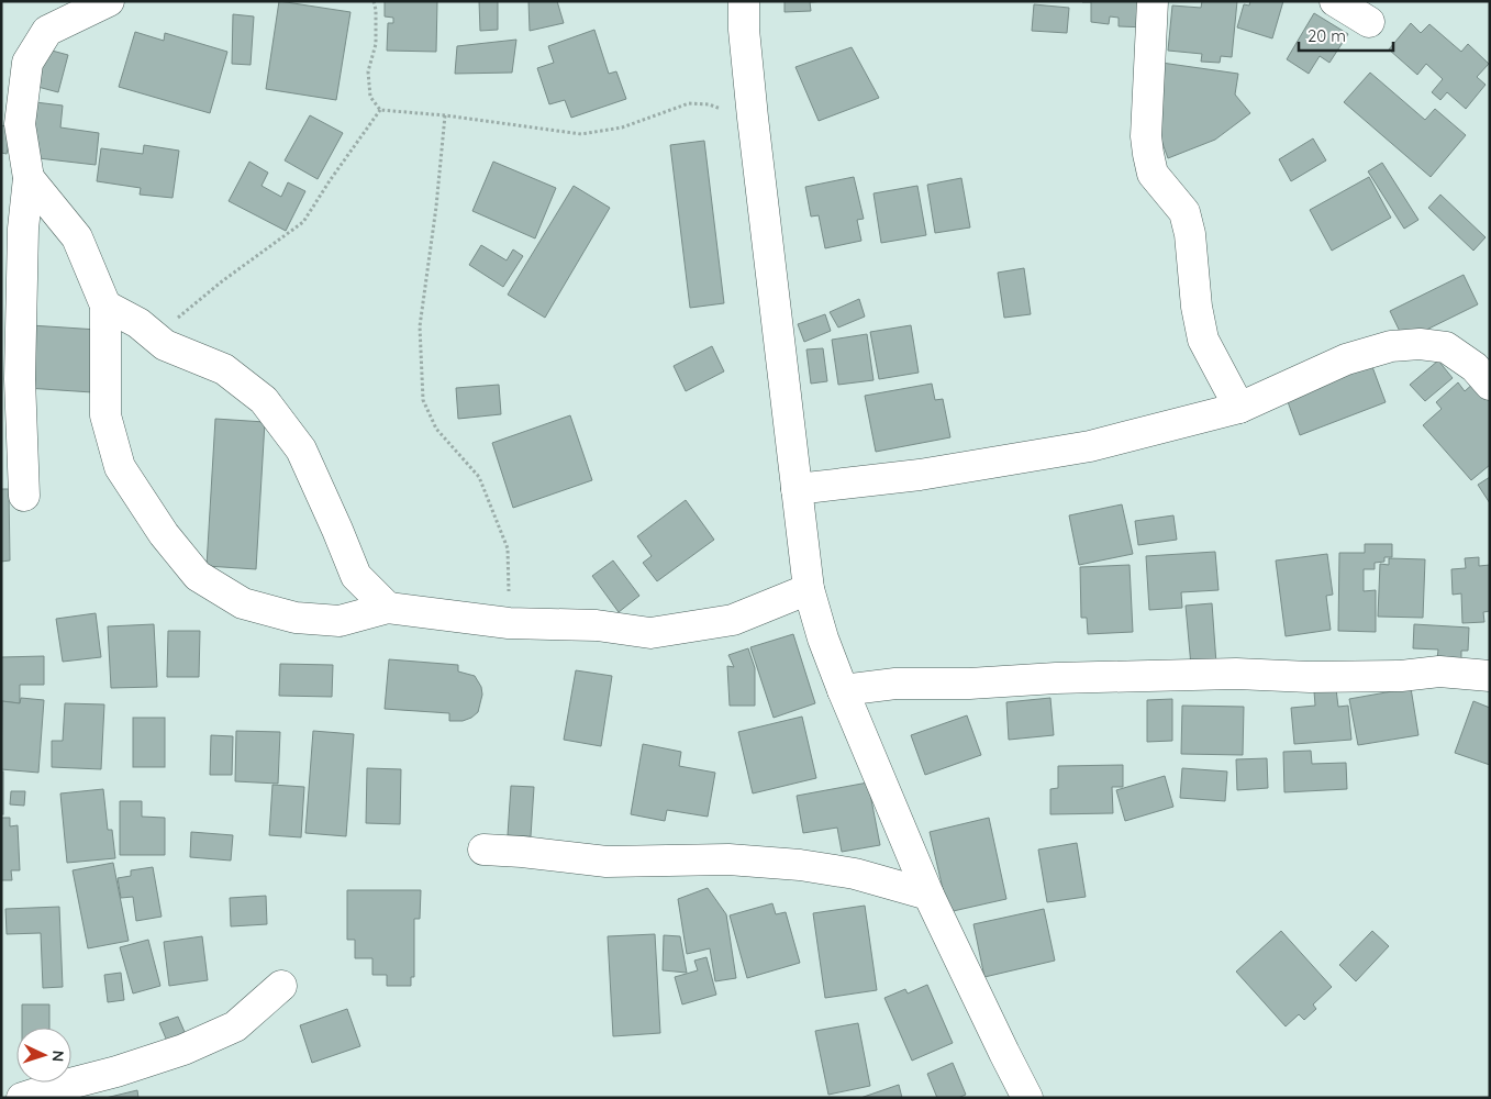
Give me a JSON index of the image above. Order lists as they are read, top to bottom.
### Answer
{
  "scale_bar": "20 m",
  "north": "right"
}
